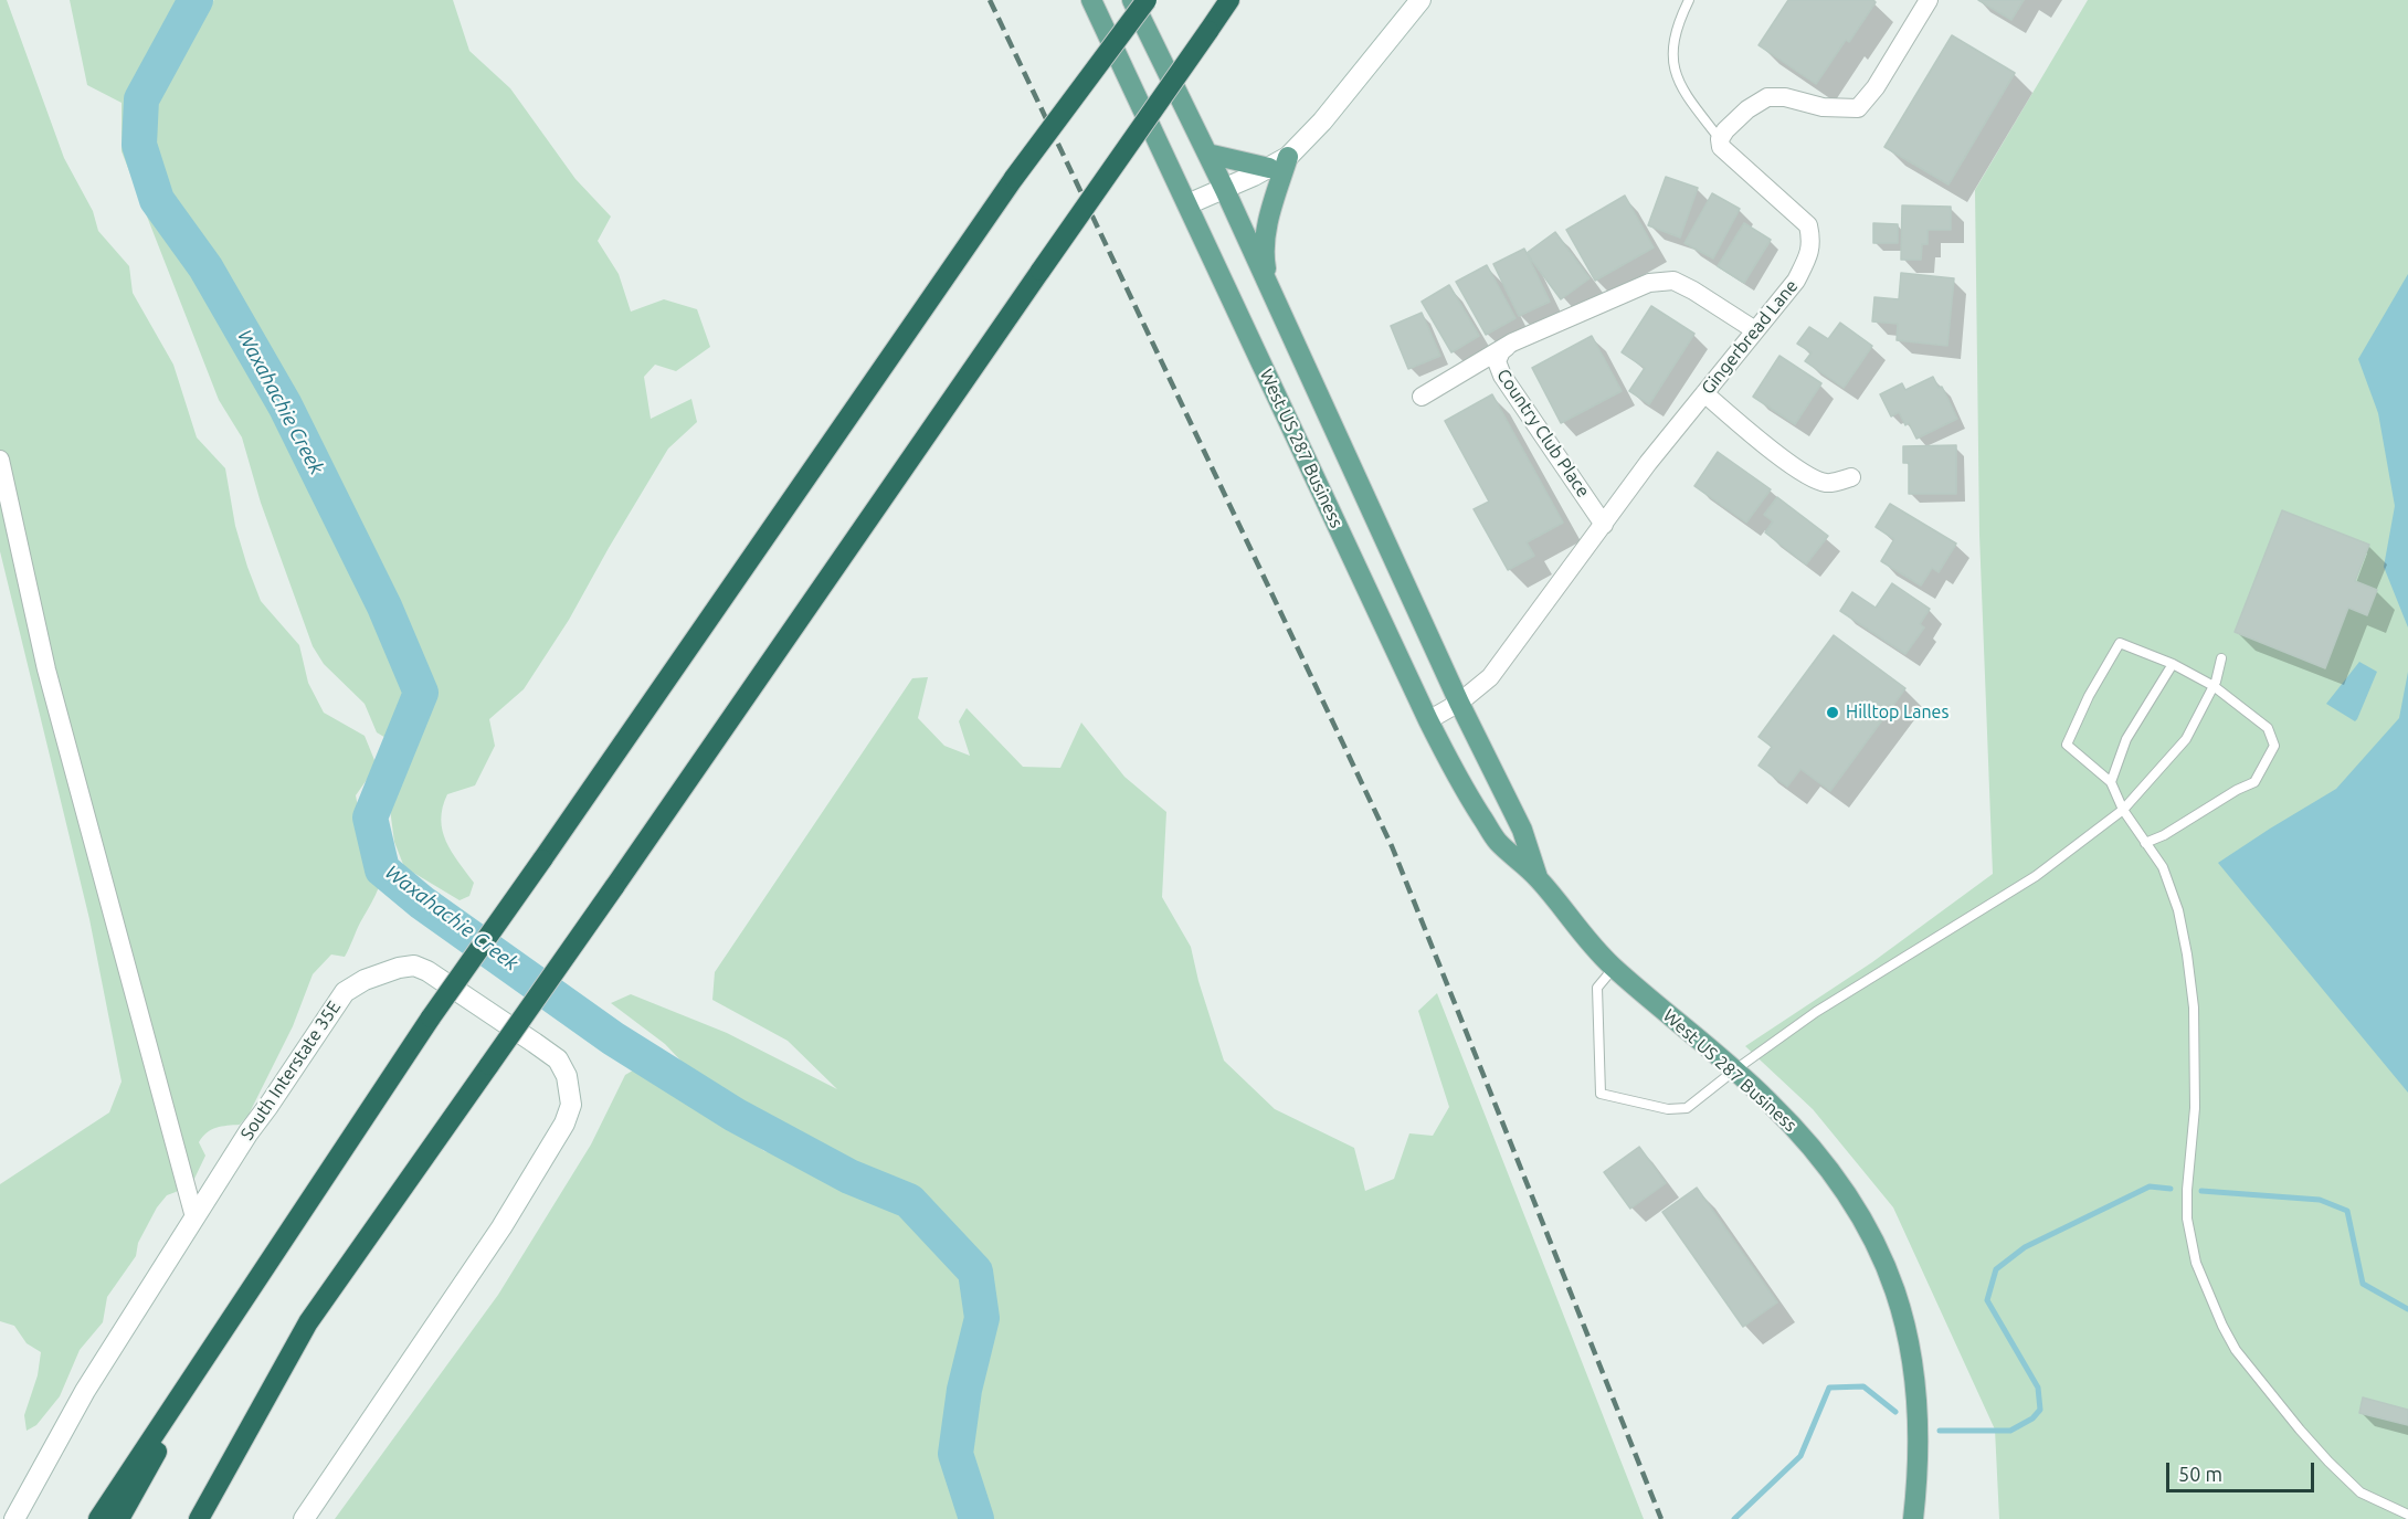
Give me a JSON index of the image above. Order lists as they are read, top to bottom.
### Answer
{
  "streets": {
    "main road": ["West US 287 Business", "South Interstate 35E"],
    "street": ["Gingerbread Lane", "Country Club Place"]
  },
  "crossings": [
    ["Gingerbread Lane", "Country Club Place"],
    ["Gingerbread Lane", "West US 287 Business"]
  ],
  "water": ["Waxahachie Creek"],
  "places": ["Hilltop Lanes"],
  "scale_bar": "50 m"
}
